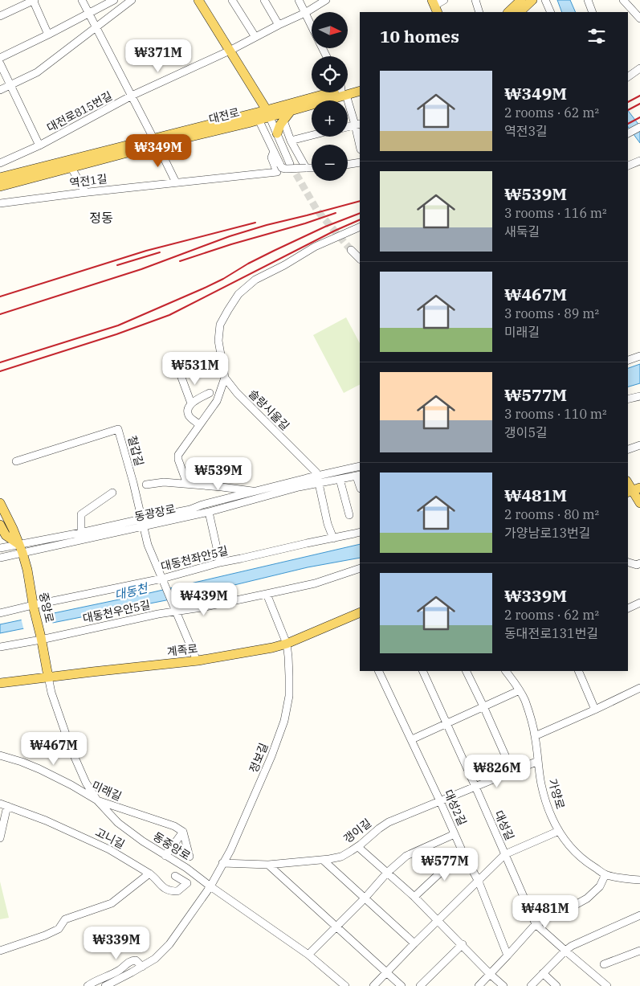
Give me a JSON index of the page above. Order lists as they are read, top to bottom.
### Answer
{
  "streets": {
    "main road": ["대전로", "중앙로", "계족로"],
    "street": [
      "대전로815번길",
      "역전1길",
      "솔랑시울길",
      "철갑길",
      "동광장로",
      "대동천좌안5길",
      "대동천우안5길",
      "정보길",
      "미래길",
      "가양로",
      "대성2길",
      "대성길",
      "갱이길",
      "고니길",
      "동중앙로"
    ]
  },
  "crossings": [
    ["솔랑시울길", "동광장로"],
    ["철갑길", "동광장로"],
    ["철갑길", "대동천좌안5길"],
    ["철갑길", "대동천우안5길"],
    ["동광장로", "중앙로"],
    ["대동천좌안5길", "중앙로"],
    ["중앙로", "대동천우안5길"],
    ["중앙로", "계족로"],
    ["중앙로", "동중앙로"],
    ["대동천우안5길", "정보길"],
    ["계족로", "정보길"],
    ["계족로", "동중앙로"],
    ["정보길", "갱이길"],
    ["정보길", "동중앙로"],
    ["미래길", "동중앙로"],
    ["가양로", "갱이길"],
    ["대성2길", "갱이길"],
    ["대성길", "갱이길"]
  ],
  "districts": ["정동"],
  "water": ["대동천"],
  "north": "right",
  "page": {
    "map_buttons": ["+", "−"],
    "heading": "10 homes",
    "price": [
      "₩371M",
      "₩349M",
      "₩531M",
      "₩539M",
      "₩439M",
      "₩467M",
      "₩826M",
      "₩577M",
      "₩481M",
      "₩339M"
    ],
    "list": [
      {
        "name": "₩349M",
        "note": "2 rooms · 62 m² · 역전3길"
      },
      {
        "name": "₩539M",
        "note": "3 rooms · 116 m² · 새둑길"
      },
      {
        "name": "₩467M",
        "note": "3 rooms · 89 m² · 미래길"
      },
      {
        "name": "₩577M",
        "note": "3 rooms · 110 m² · 갱이5길"
      },
      {
        "name": "₩481M",
        "note": "2 rooms · 80 m² · 가양남로13번길"
      },
      {
        "name": "₩339M",
        "note": "2 rooms · 62 m² · 동대전로131번길"
      }
    ]
  }
}
